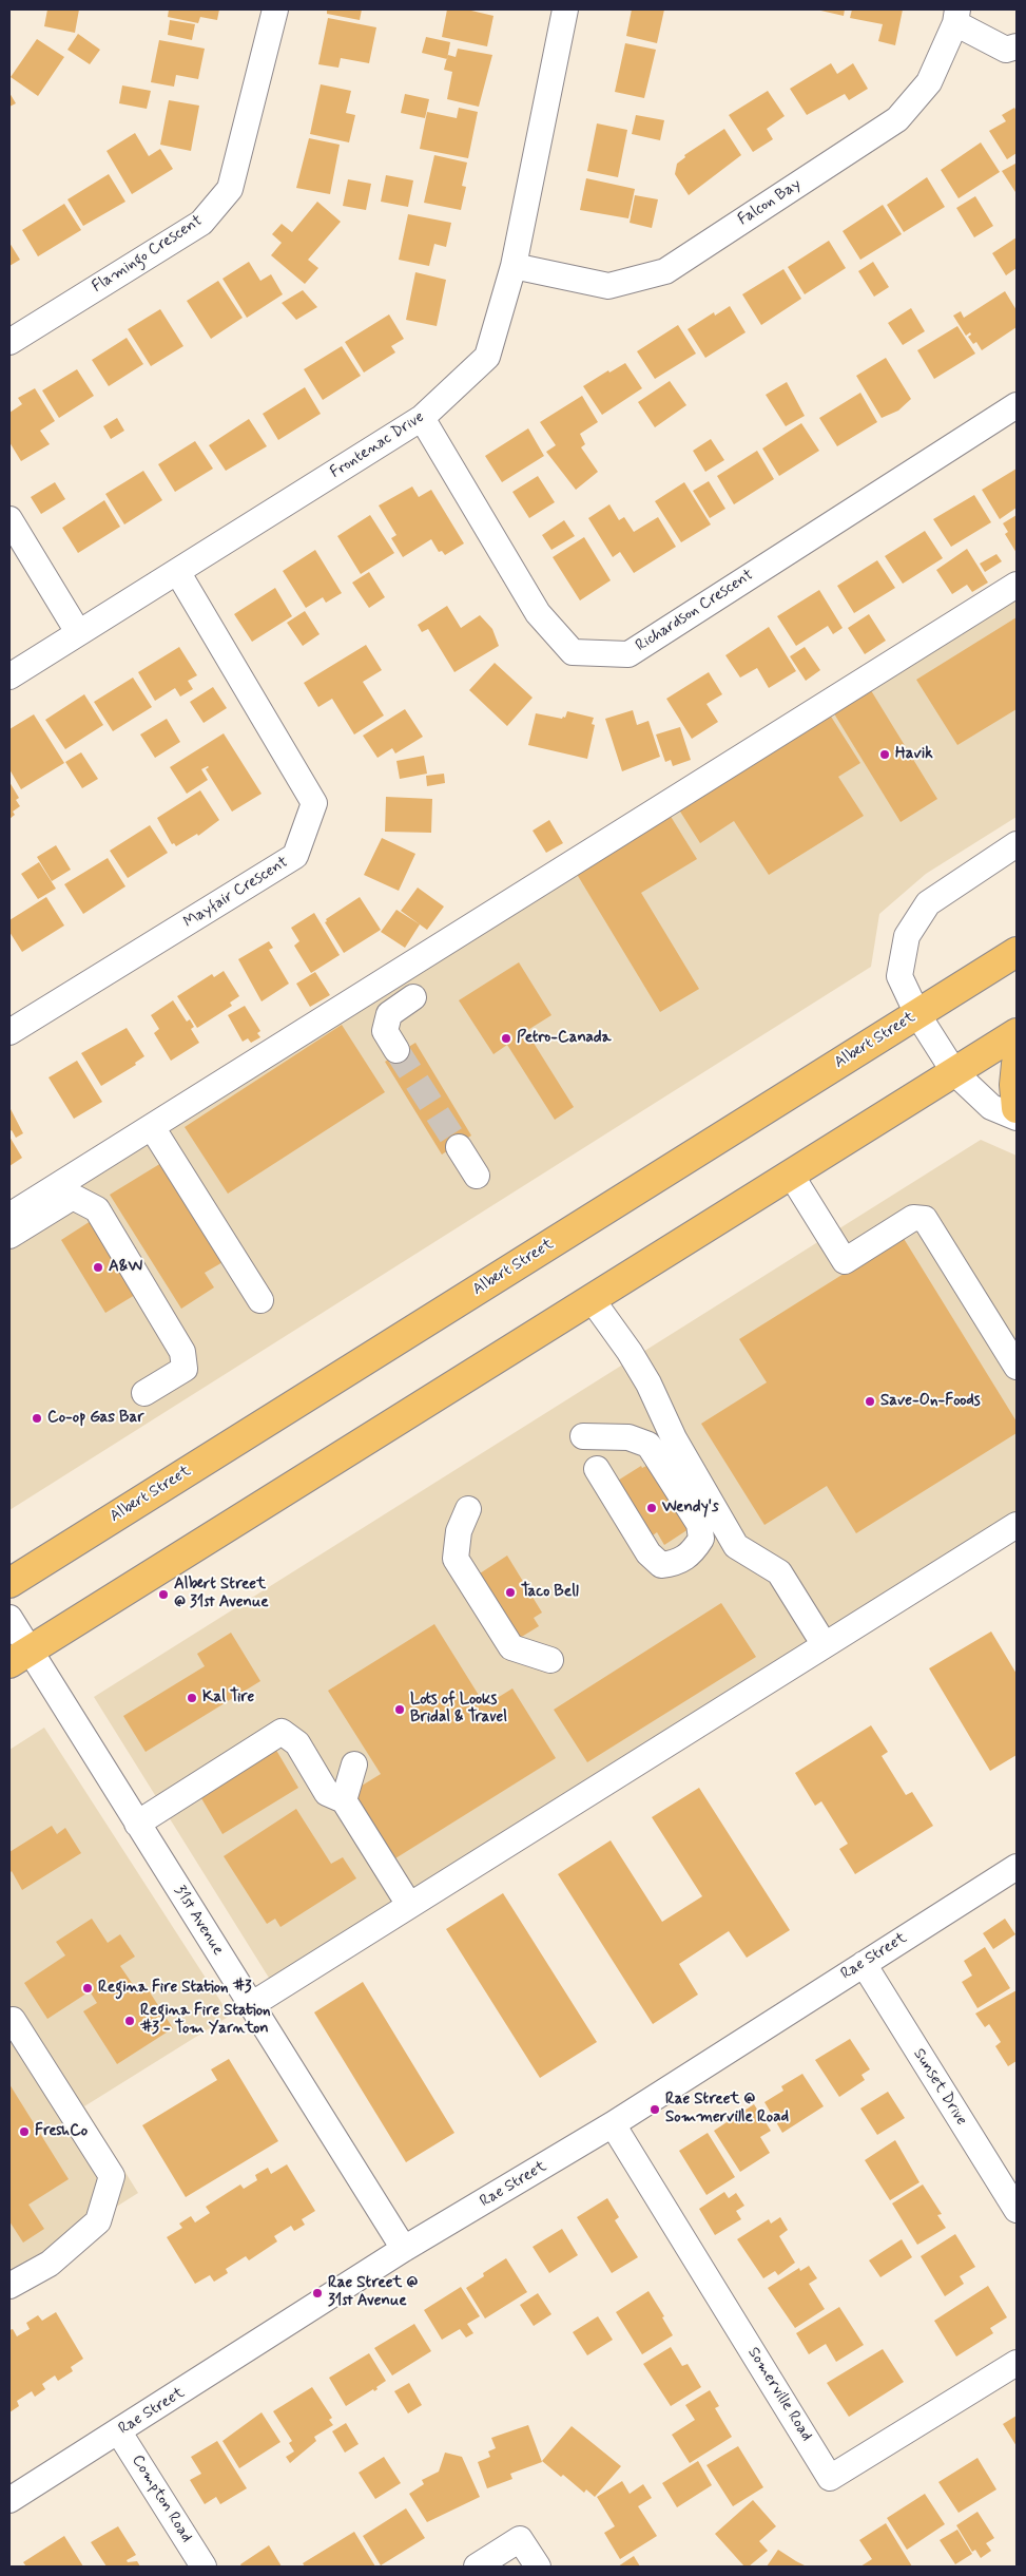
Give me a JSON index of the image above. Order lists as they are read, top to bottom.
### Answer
{
  "streets": {
    "main road": ["Albert Street"],
    "street": [
      "Falcon Bay",
      "Flamingo Crescent",
      "Frontenac Drive",
      "Richardson Crescent",
      "Mayfair Crescent",
      "31st Avenue",
      "Rae Street",
      "Sunset Drive",
      "Somerville Road",
      "Compton Road"
    ]
  },
  "crossings": [
    ["Falcon Bay", "Frontenac Drive"],
    ["Frontenac Drive", "Richardson Crescent"],
    ["Frontenac Drive", "Mayfair Crescent"],
    ["31st Avenue", "Rae Street"],
    ["Rae Street", "Sunset Drive"],
    ["Rae Street", "Somerville Road"],
    ["Rae Street", "Compton Road"]
  ],
  "places": [
    "Havik",
    "Petro-Canada",
    "A&W",
    "Save-On-Foods",
    "Co-op Gas Bar",
    "Wendy's",
    "Taco Bell",
    "Albert Street @ 31st Avenue",
    "Kal Tire",
    "Lots of Looks Bridal & Travel",
    "Regina Fire Station #3",
    "Regina Fire Station #3 - Tom Yarnton",
    "Rae Street @ Sommerville Road",
    "FreshCo",
    "Rae Street @ 31st Avenue"
  ]
}
